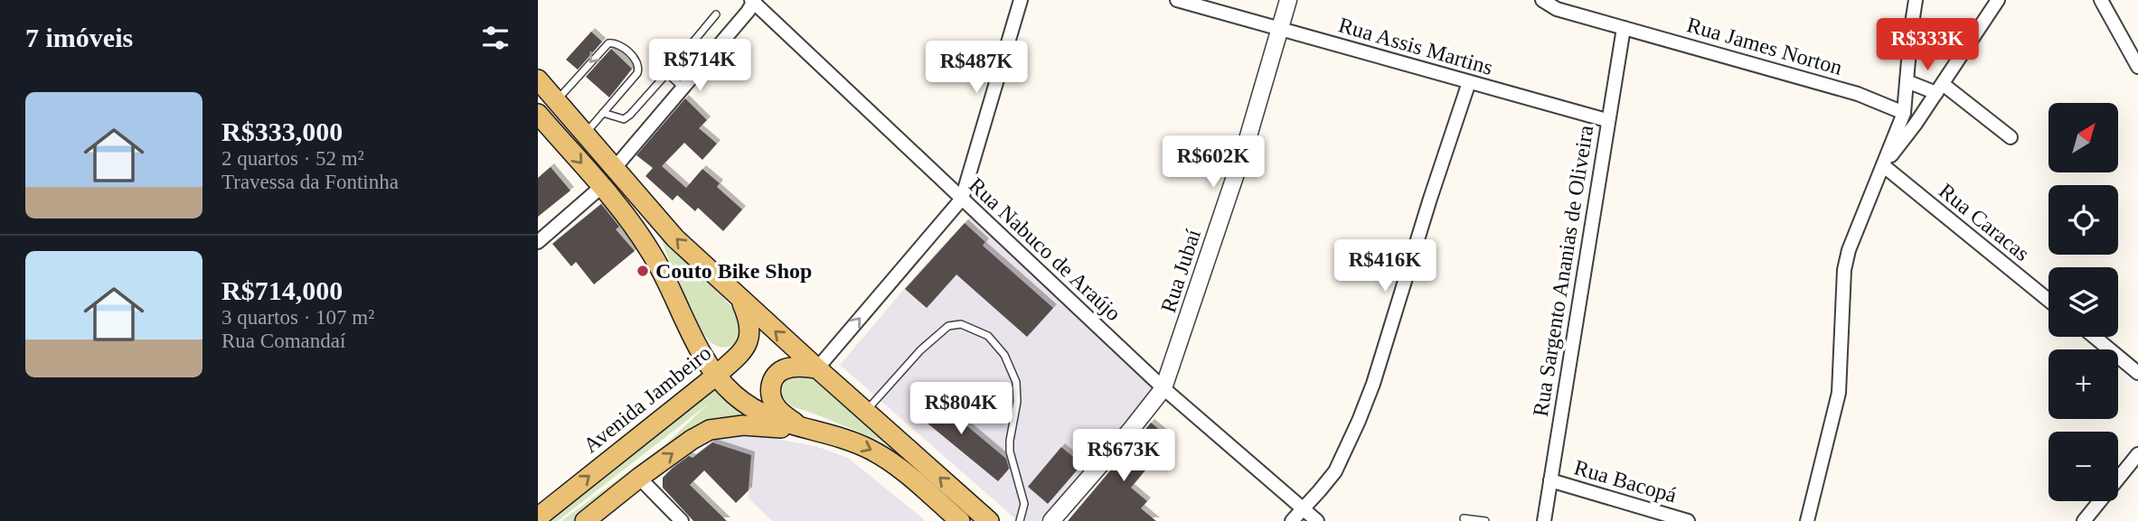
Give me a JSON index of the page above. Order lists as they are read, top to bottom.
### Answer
{
  "streets": {
    "main road": ["Avenida Jambeiro"],
    "street": [
      "Rua Assis Martins",
      "Rua James Norton",
      "Rua Caracas",
      "Rua Nabuco de Araújo",
      "Rua Jubaí",
      "Rua Sargento Ananias de Oliveira",
      "Rua Bacopá"
    ]
  },
  "crossings": [
    ["Rua Assis Martins", "Rua Jubaí"],
    ["Rua Assis Martins", "Rua Sargento Ananias de Oliveira"],
    ["Rua James Norton", "Rua Sargento Ananias de Oliveira"],
    ["Rua Nabuco de Araújo", "Rua Jubaí"],
    ["Rua Sargento Ananias de Oliveira", "Rua Bacopá"]
  ],
  "places": ["Couto Bike Shop"],
  "north": "top right",
  "page": {
    "heading": "7 imóveis",
    "price": [
      "R$333K",
      "R$714K",
      "R$487K",
      "R$602K",
      "R$416K",
      "R$804K",
      "R$673K"
    ],
    "list": [
      {
        "name": "R$333,000",
        "note": "2 quartos · 52 m² · Travessa da Fontinha"
      },
      {
        "name": "R$714,000",
        "note": "3 quartos · 107 m² · Rua Comandaí"
      }
    ],
    "map_buttons": ["+", "−"]
  }
}
